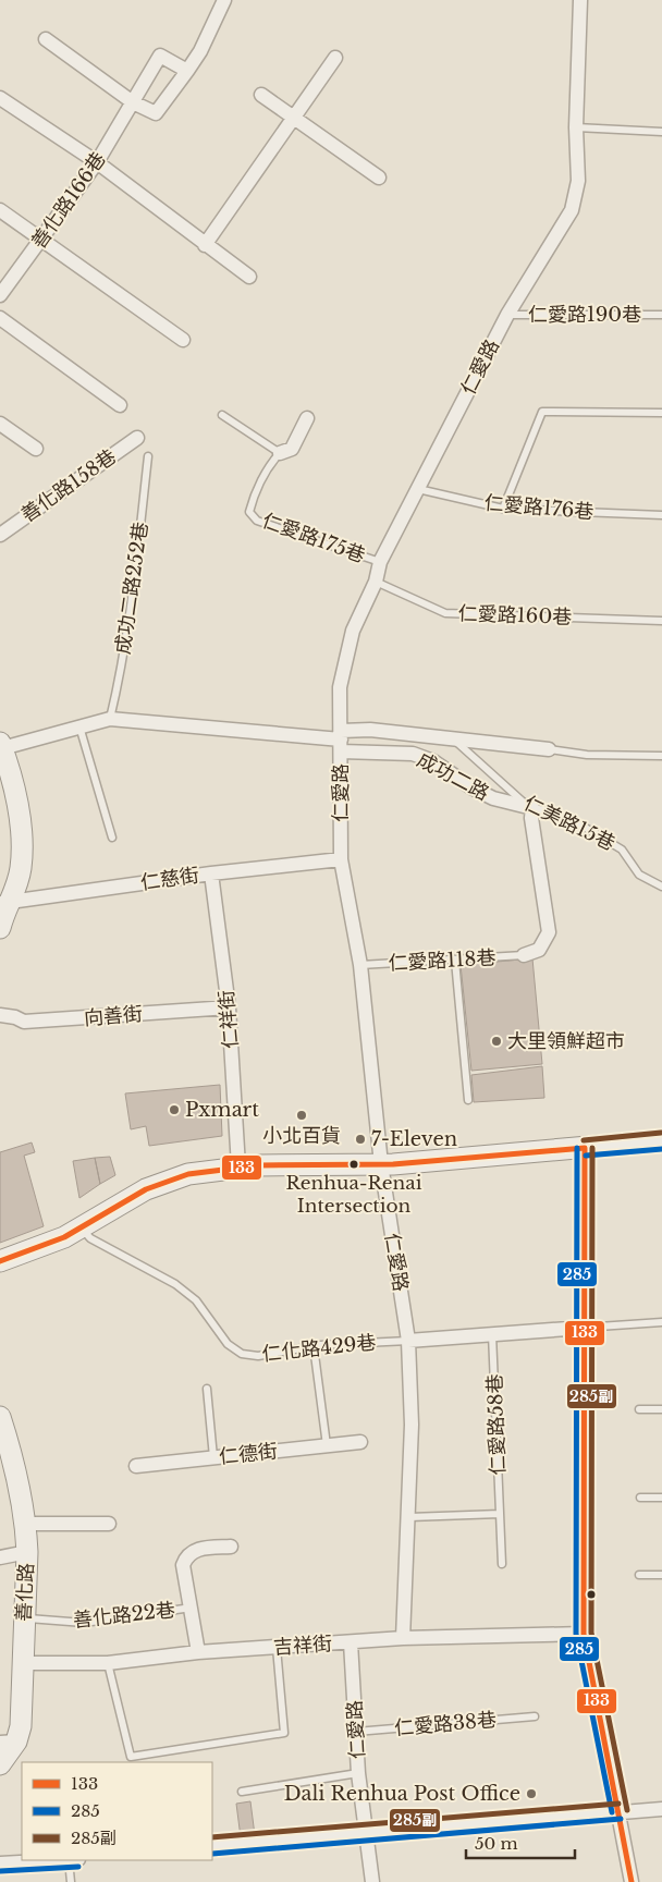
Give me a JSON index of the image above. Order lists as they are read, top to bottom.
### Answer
{
  "streets": {
    "main road": ["善化路"],
    "street": [
      "善化路166巷",
      "仁愛路",
      "善化路158巷",
      "仁愛路175巷",
      "成功二路",
      "仁慈街",
      "向善街",
      "仁祥街",
      "仁德街",
      "吉祥街"
    ],
    "lane": [
      "仁愛路190巷",
      "仁愛路176巷",
      "成功二路252巷",
      "仁愛路160巷",
      "仁美路15巷",
      "仁愛路118巷",
      "仁化路429巷",
      "仁愛路58巷",
      "善化路22巷",
      "仁愛路38巷"
    ]
  },
  "crossings": [
    ["仁愛路190巷", "仁愛路"],
    ["仁愛路", "仁愛路176巷"],
    ["仁愛路", "仁愛路175巷"],
    ["仁愛路", "仁愛路160巷"],
    ["仁愛路", "成功二路"],
    ["仁愛路", "仁慈街"],
    ["仁愛路", "仁愛路118巷"],
    ["仁愛路", "仁化路429巷"],
    ["仁愛路", "吉祥街"],
    ["仁愛路", "仁愛路38巷"],
    ["成功二路252巷", "成功二路"],
    ["成功二路", "仁美路15巷"],
    ["仁慈街", "仁祥街"],
    ["向善街", "仁祥街"],
    ["善化路", "善化路22巷"],
    ["善化路", "吉祥街"]
  ],
  "places": [
    "大里領鮮超市",
    "Pxmart",
    "小北百貨",
    "7-Eleven",
    "Renhua-Renai Intersection",
    "Dali Renhua Post Office"
  ],
  "lines": ["transit line 285副", "transit line 133", "transit line 285"],
  "legend": ["133", "285", "285副"],
  "scale_bar": "50 m"
}
